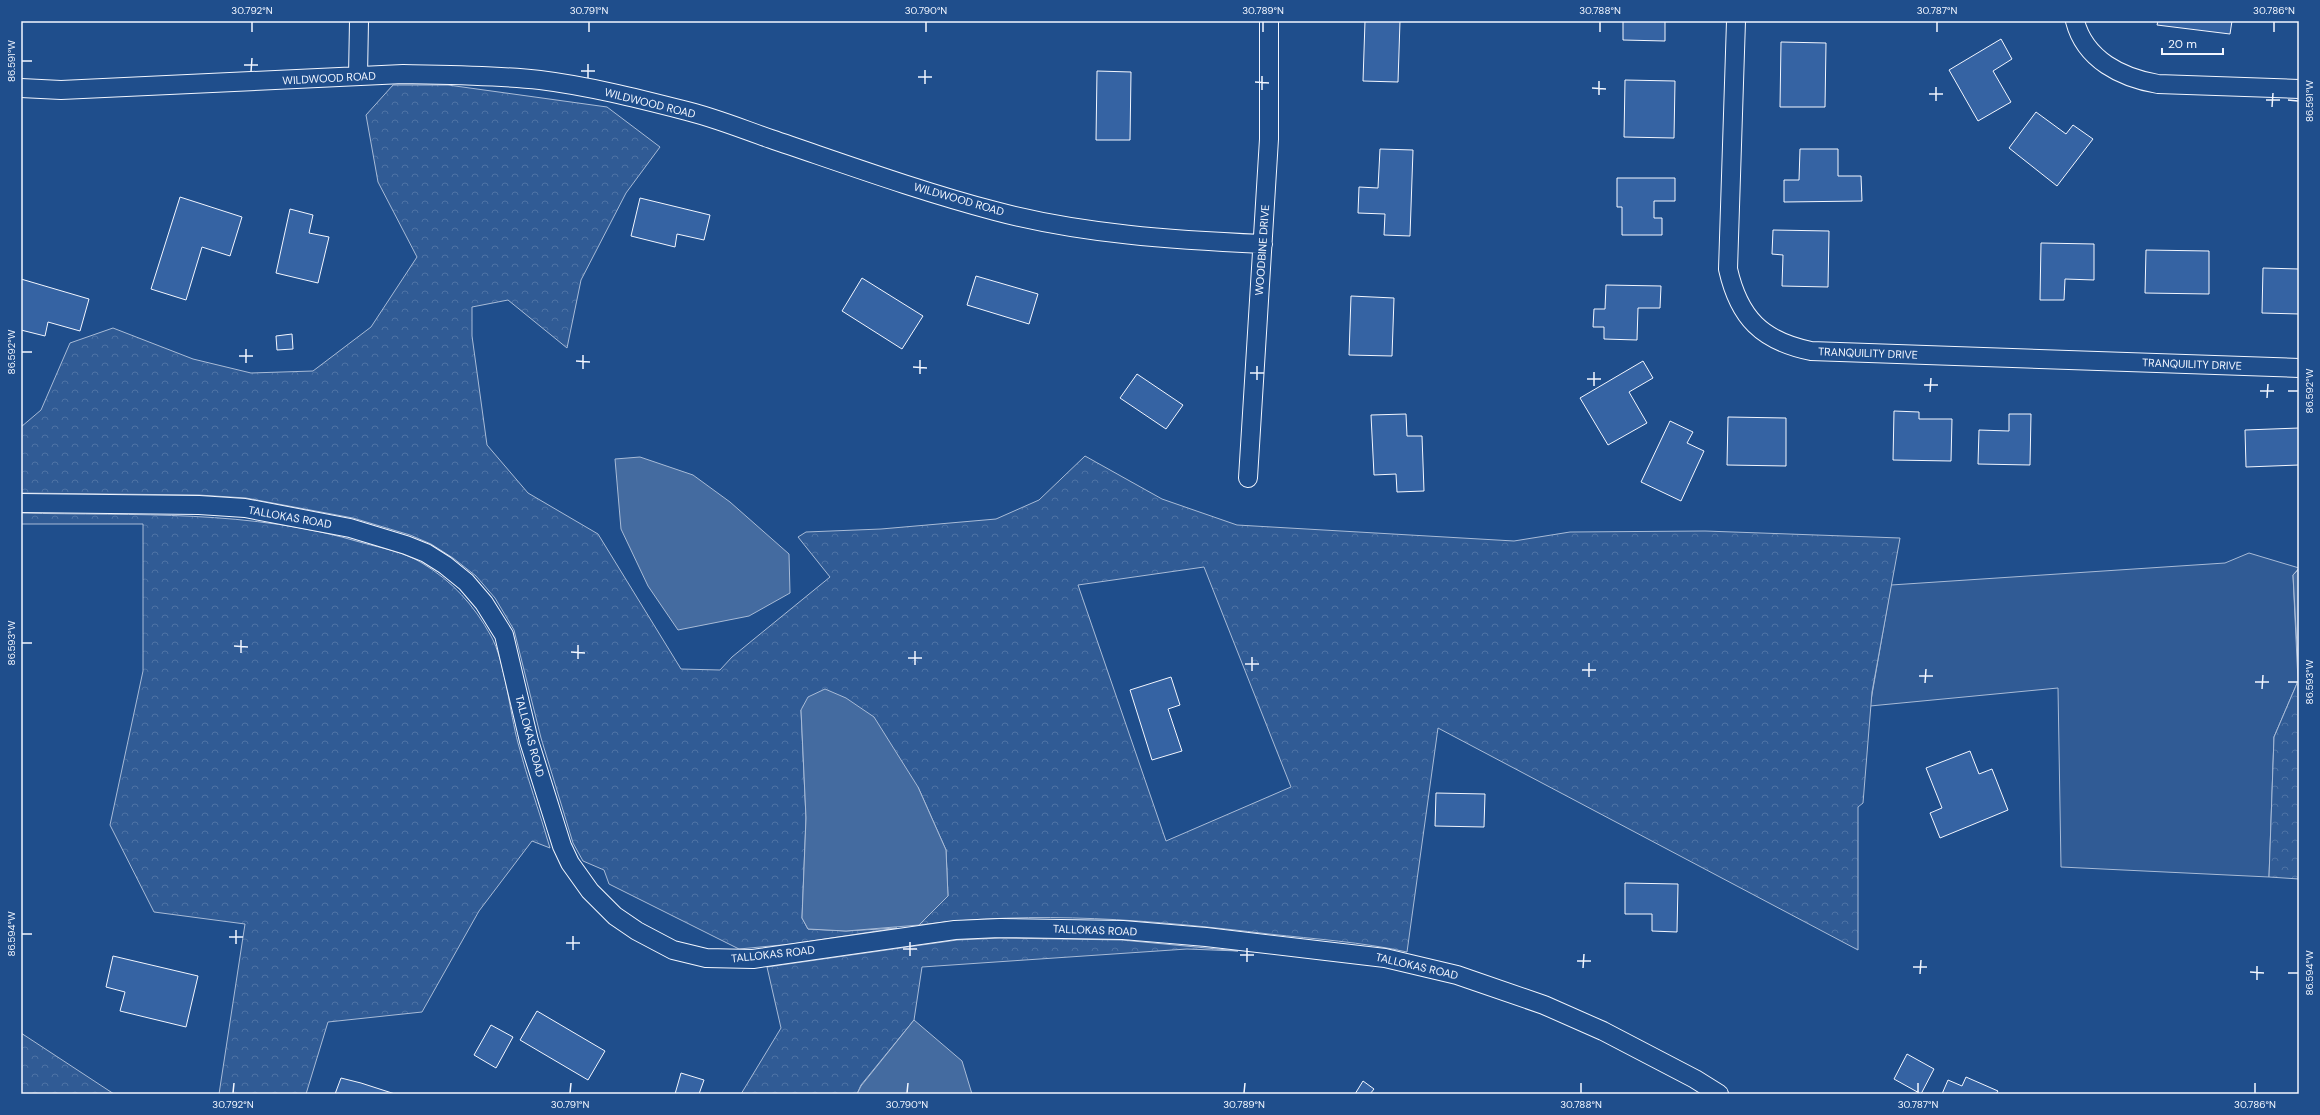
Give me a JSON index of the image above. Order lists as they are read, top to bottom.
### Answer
{
  "streets": {
    "street": [
      "WILDWOOD ROAD",
      "WOODBINE DRIVE",
      "TRANQUILITY DRIVE",
      "TALLOKAS ROAD"
    ]
  },
  "crossings": [
    ["WILDWOOD ROAD", "WOODBINE DRIVE"]
  ],
  "scale_bar": "20 m",
  "coordinates": [
    "30.792°N",
    "30.791°N",
    "30.790°N",
    "30.789°N",
    "30.788°N",
    "30.787°N",
    "30.786°N",
    "86.591°W",
    "86.592°W",
    "86.593°W",
    "86.594°W"
  ]
}
